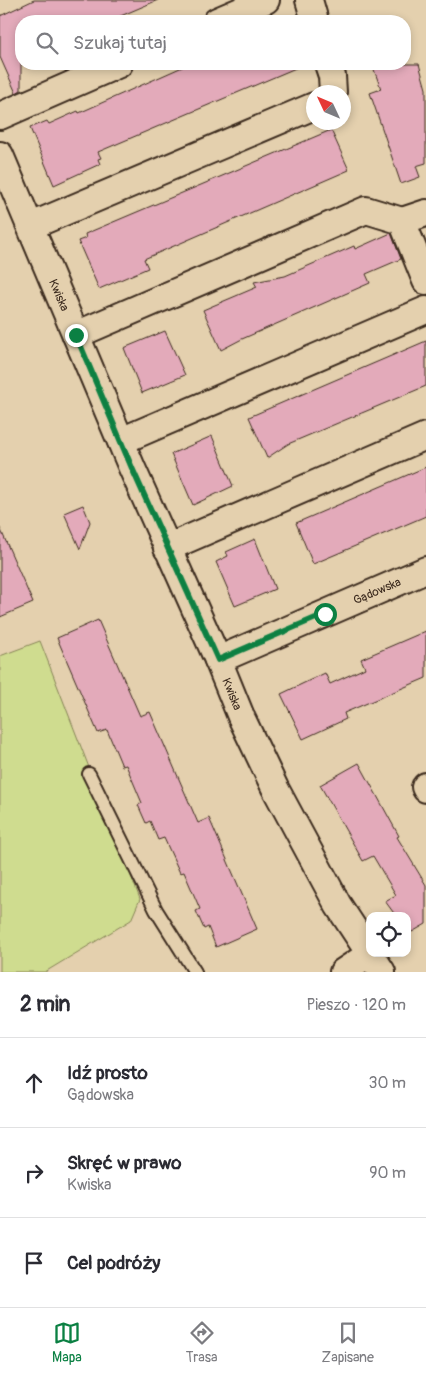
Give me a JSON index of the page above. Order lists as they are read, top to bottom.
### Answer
{
  "streets": {
    "street": ["Kwiska", "Gądowska"]
  },
  "crossings": [
    ["Kwiska", "Gądowska"]
  ],
  "north": "top left",
  "page": {
    "search": "Szukaj tutaj",
    "heading": ["2 min", "Pieszo · 120 m"],
    "list": [
      ["Idź prosto", "Gądowska", "30 m"],
      ["Skręć w prawo", "Kwiska", "90 m"],
      "Cel podróży"
    ],
    "nav": ["Mapa", "Trasa", "Zapisane"]
  }
}
